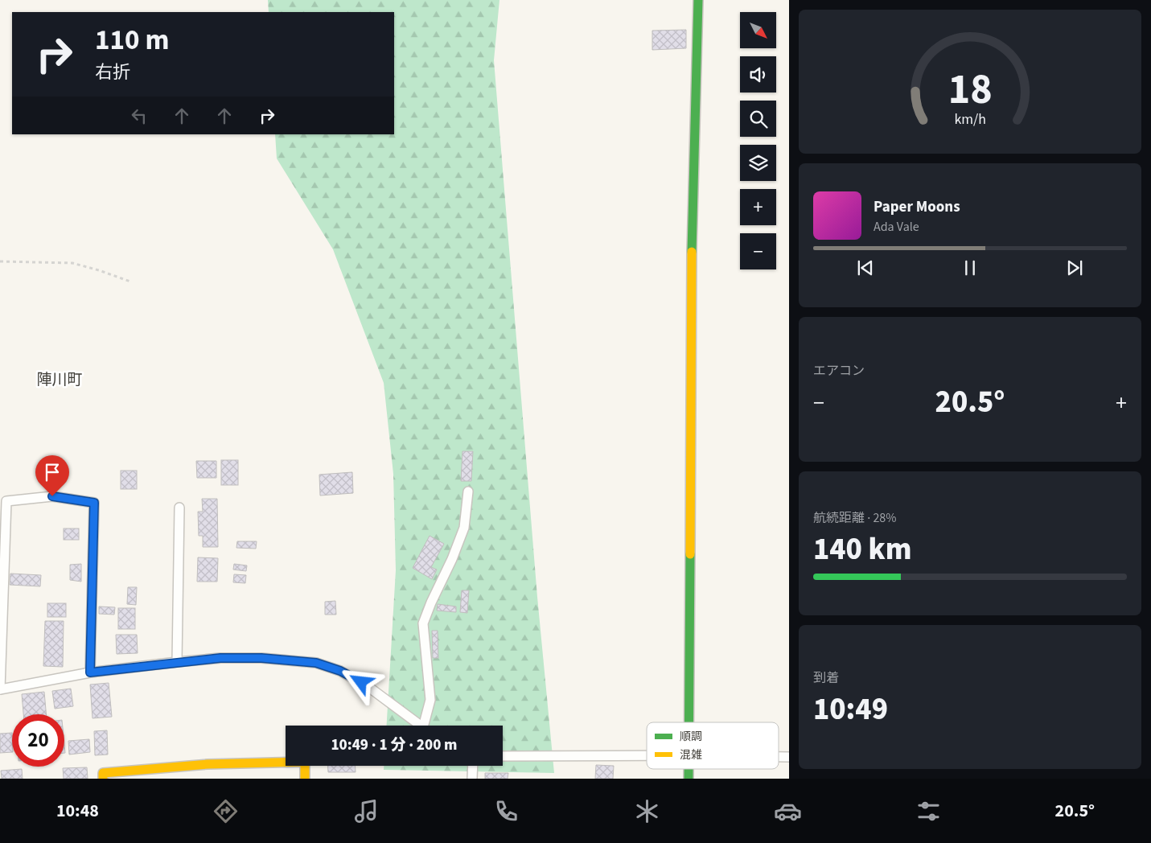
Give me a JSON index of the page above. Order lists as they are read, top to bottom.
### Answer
{
  "districts": ["陣川町"],
  "legend": ["順調", "混雑"],
  "north": "bottom right",
  "page": {
    "map_buttons": ["+", "−"],
    "turn": ["110 m", "右折"],
    "song": ["Paper Moons", "Ada Vale"],
    "tile": [
      "エアコン",
      ["航続距離 · 28%", "140 km"],
      ["到着", "10:49"]
    ],
    "heat": ["−", "20.5°", "+"],
    "limit": "20",
    "trip": "10:49 · 1 分 · 200 m",
    "tabs": ["10:48", "20.5°"],
    "gauge": ["18", "km/h"]
  }
}
